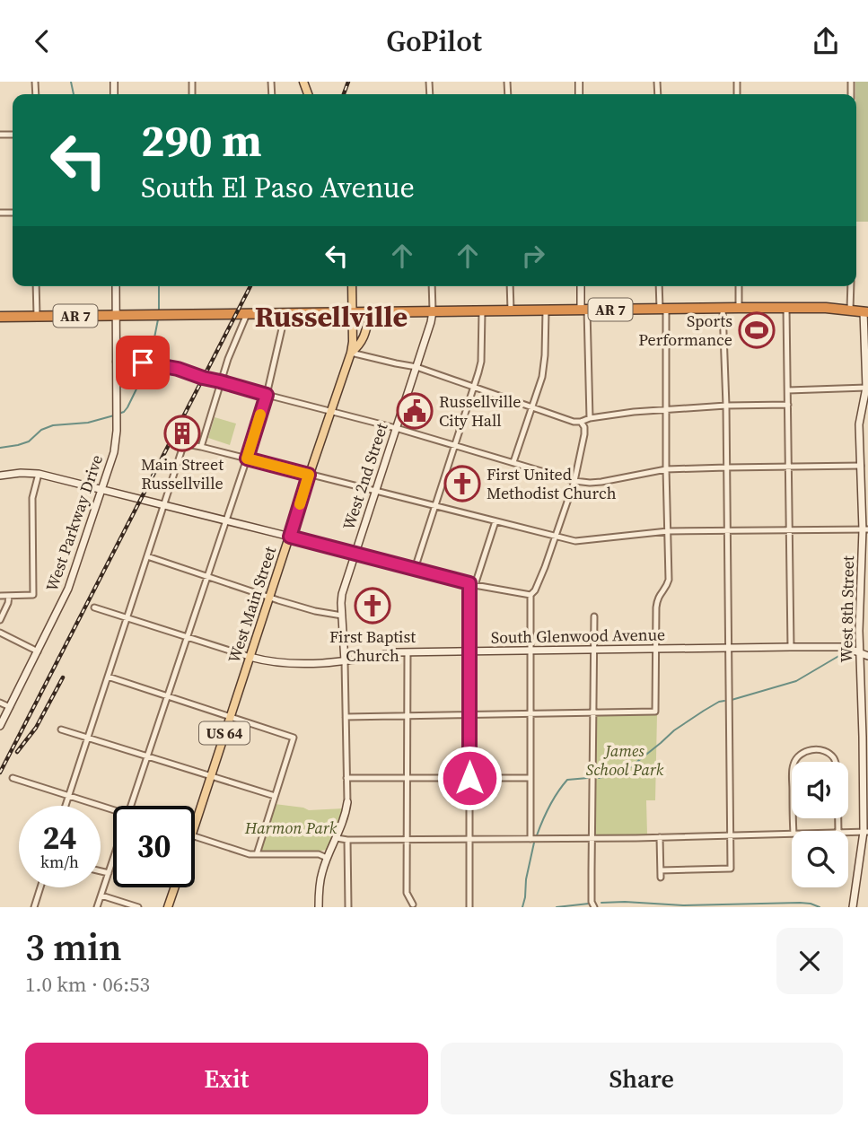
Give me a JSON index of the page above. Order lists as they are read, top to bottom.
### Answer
{
  "streets": {
    "highway": ["AR 7"],
    "main road": ["West Main Street", "US 64"],
    "street": [
      "West 2nd Street",
      "West Parkway Drive",
      "West 8th Street",
      "South Glenwood Avenue"
    ]
  },
  "crossings": [
    ["AR 7", "West 2nd Street"],
    ["AR 7", "West Parkway Drive"],
    ["AR 7", "West Main Street"],
    ["AR 7", "West 8th Street"],
    ["AR 7", "US 64"],
    ["West 2nd Street", "South Glenwood Avenue"],
    ["West Main Street", "South Glenwood Avenue"],
    ["West Main Street", "US 64"],
    ["West 8th Street", "South Glenwood Avenue"]
  ],
  "districts": ["Russellville"],
  "parks": ["James School Park", "Harmon Park"],
  "places": {
    "sports": ["Sports Performance"],
    "public building": ["Russellville City Hall"],
    "building": ["Main Street Russellville"],
    "church": ["First United Methodist Church", "First Baptist Church"]
  },
  "page": {
    "header": "GoPilot",
    "turn": ["290 m", "South El Paso Avenue"],
    "speed": "24 km/h",
    "limit": "30",
    "heading": ["3 min", "1.0 km · 06:53"],
    "buttons": ["Exit", "Share"]
  }
}
